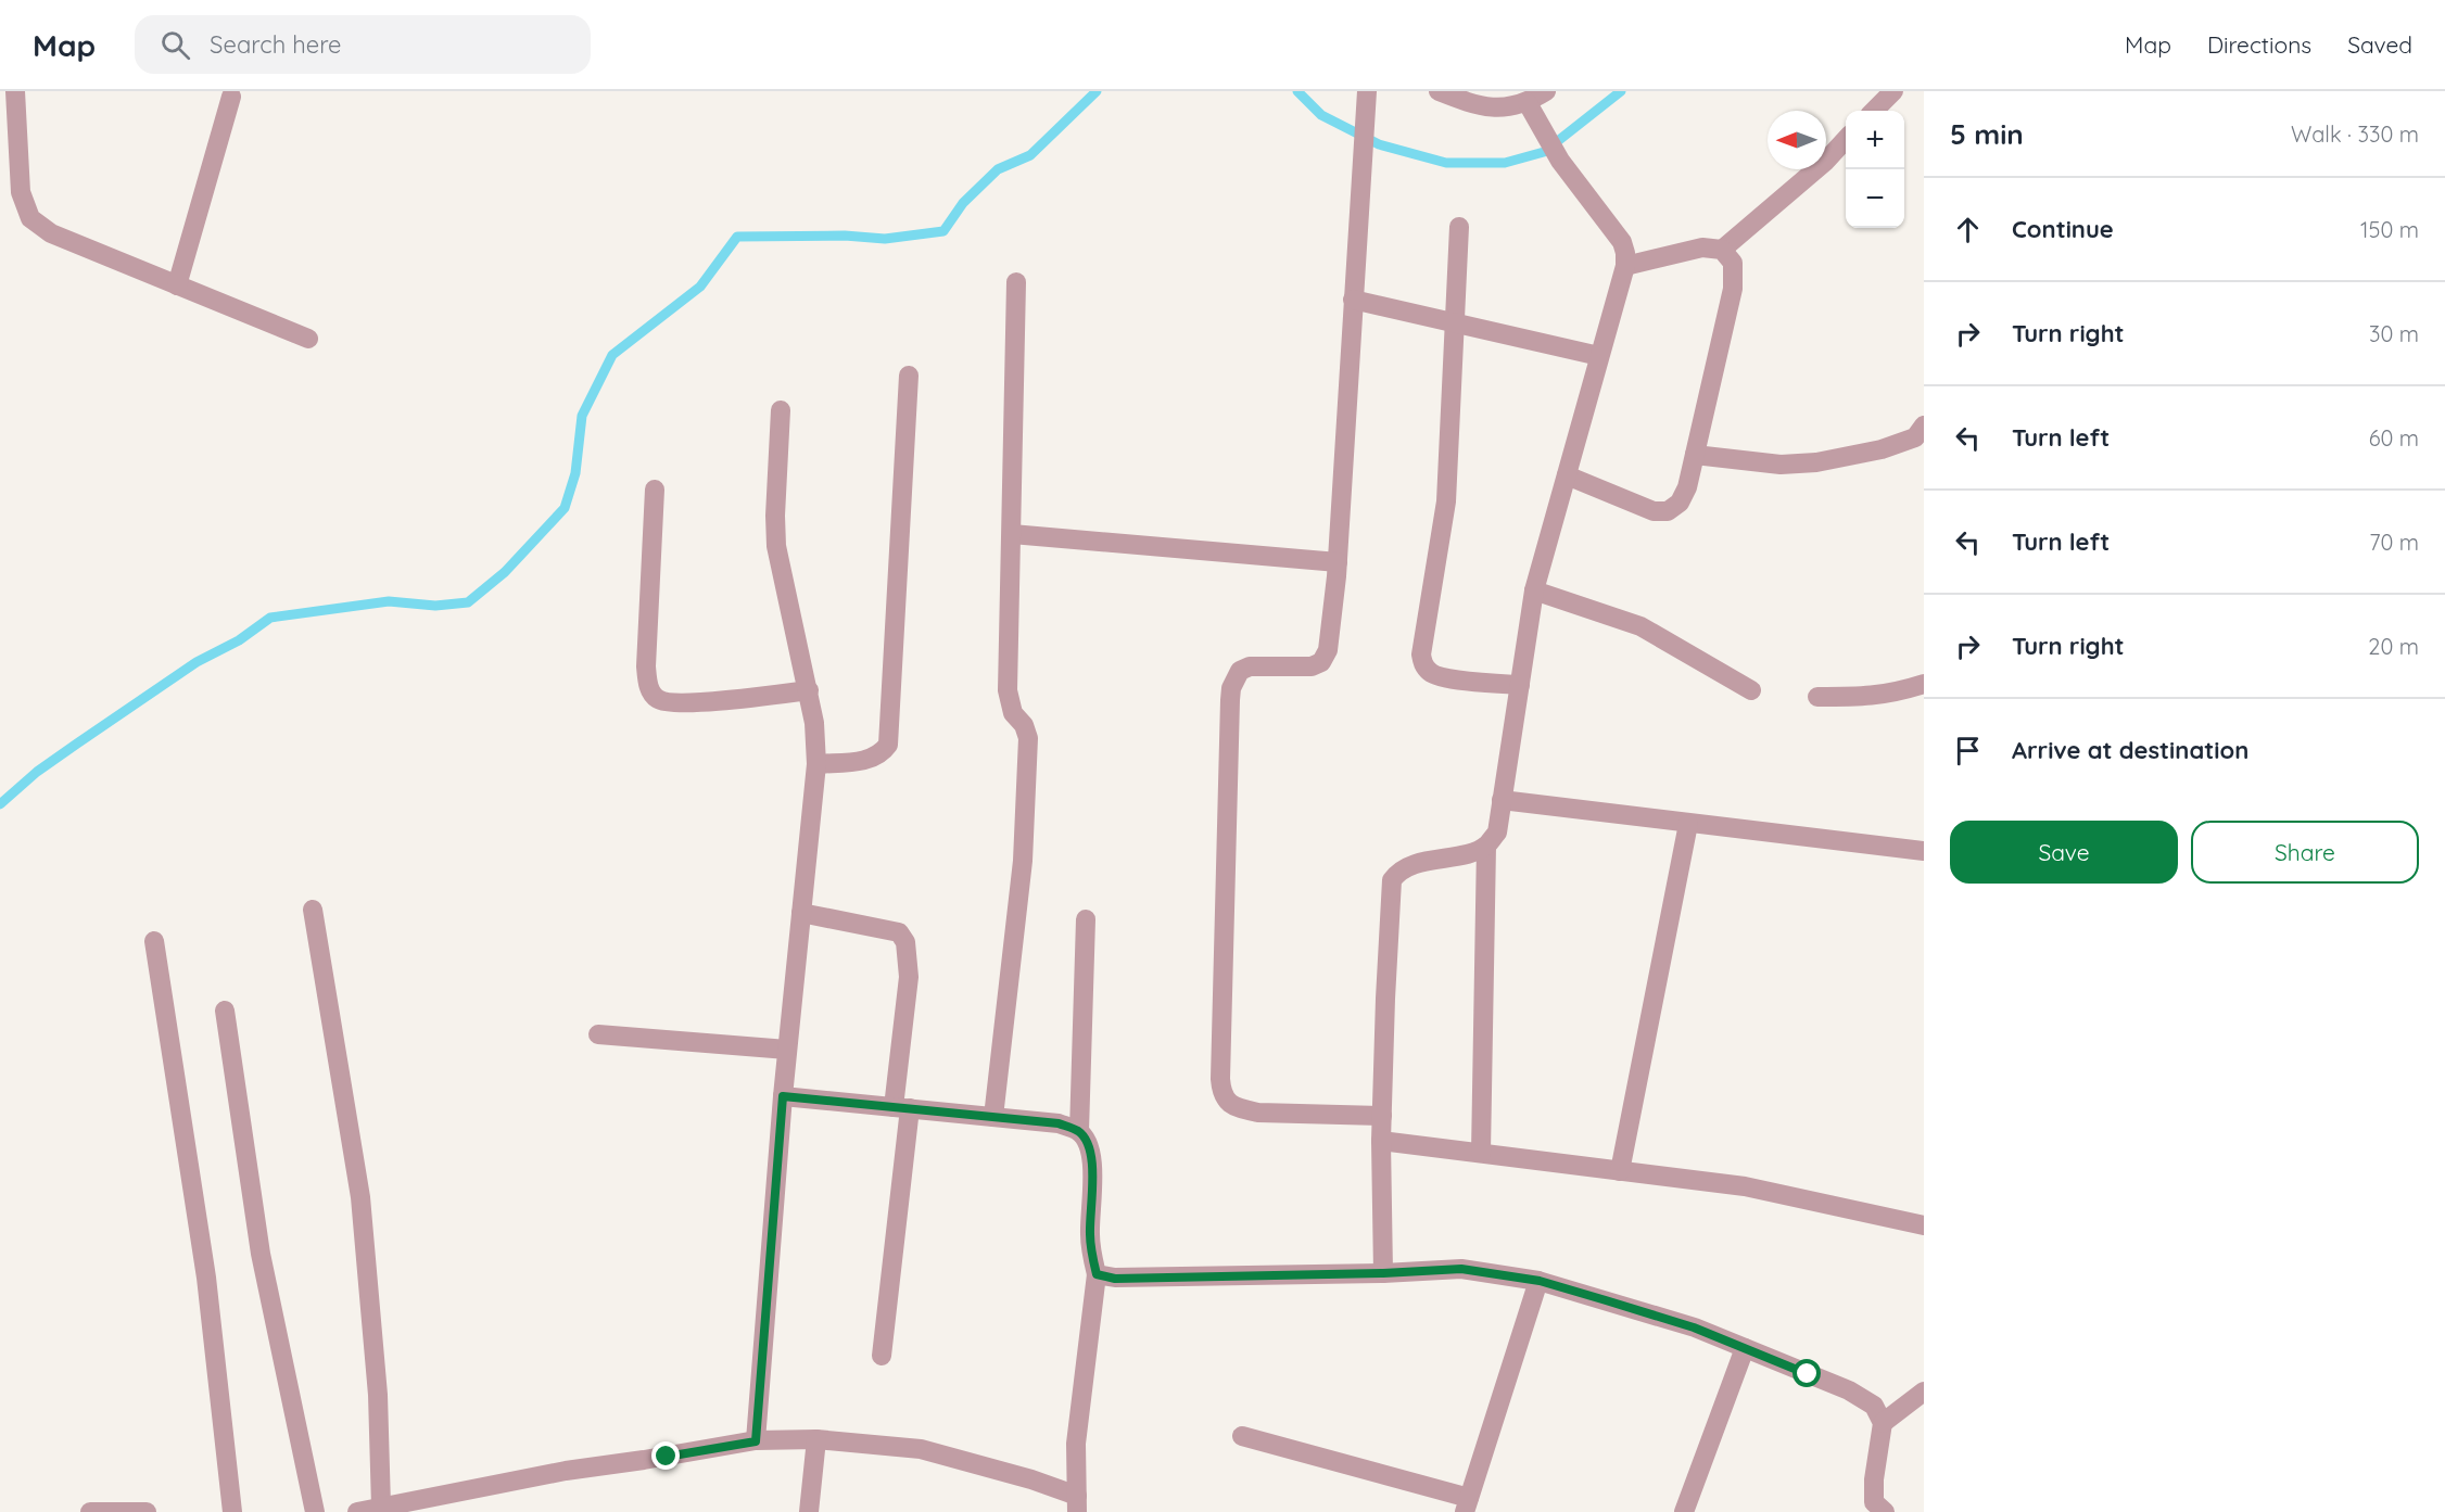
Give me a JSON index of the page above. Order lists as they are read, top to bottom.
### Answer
{
  "north": "left",
  "page": {
    "header": "Map",
    "search": "Search here",
    "nav": ["Map", "Directions", "Saved"],
    "heading": ["5 min", "Walk · 330 m"],
    "map_buttons": ["+", "−"],
    "list": [
      ["Continue", "150 m"],
      ["Turn right", "30 m"],
      ["Turn left", "60 m"],
      ["Turn left", "70 m"],
      ["Turn right", "20 m"],
      "Arrive at destination"
    ],
    "buttons": ["Save", "Share"]
  }
}
